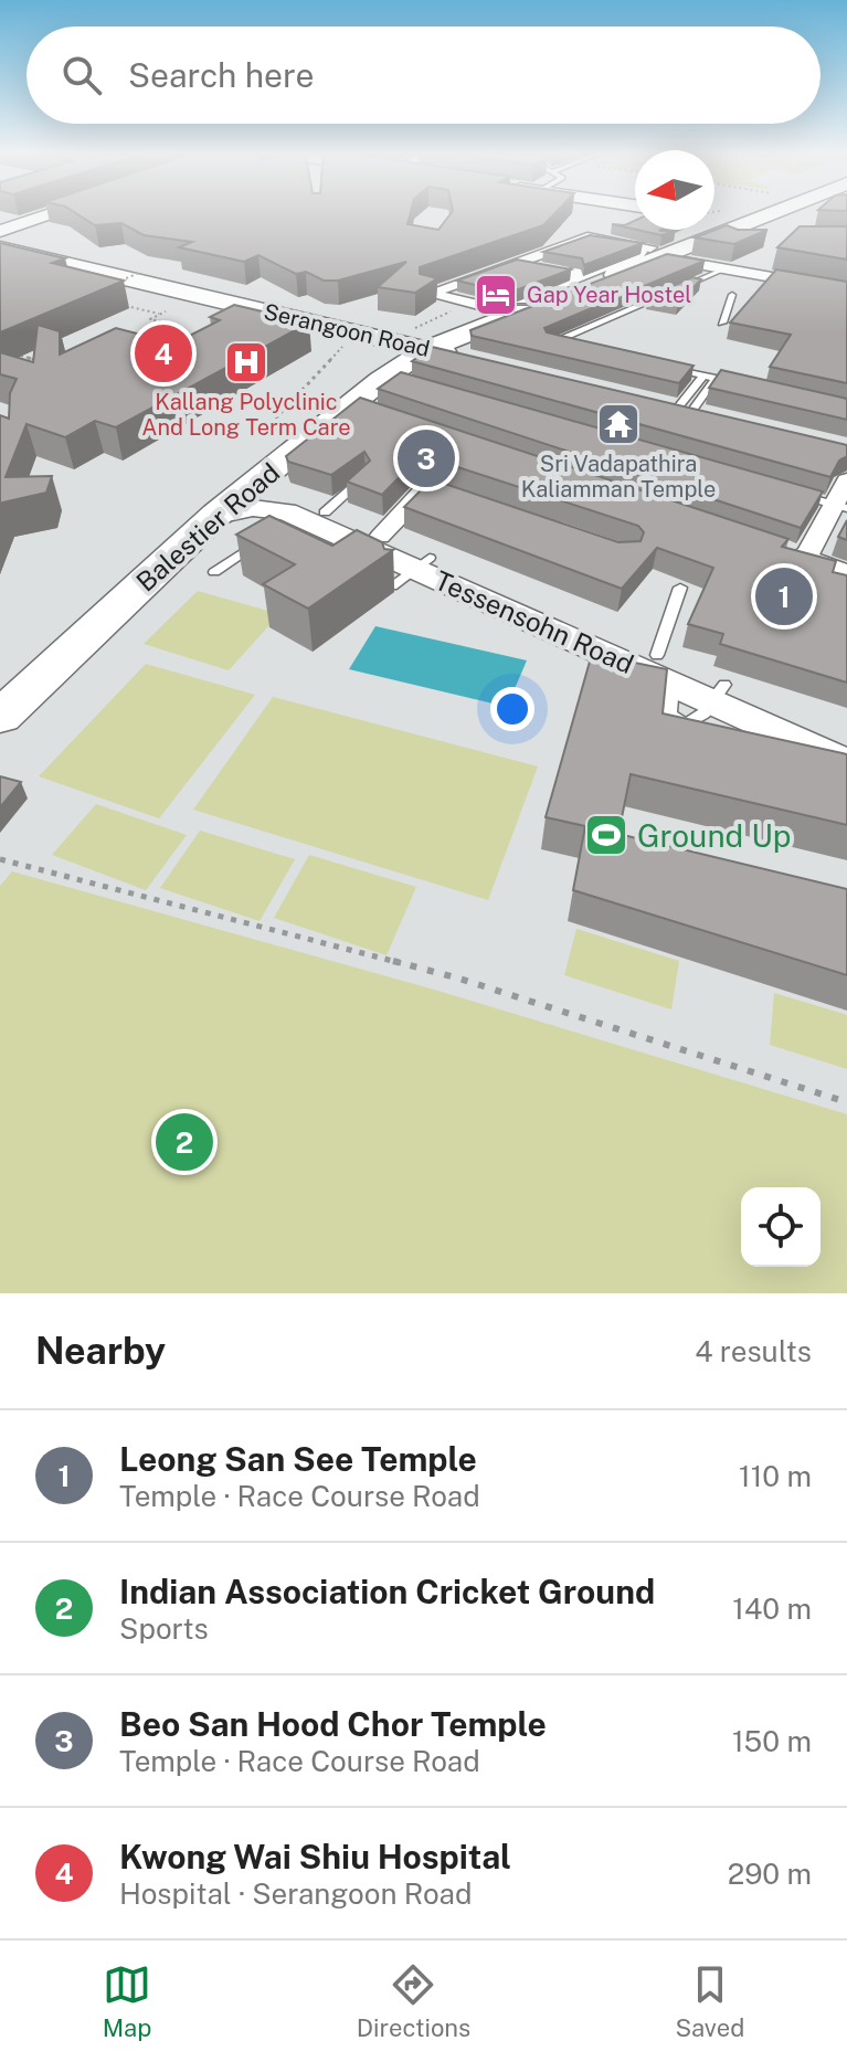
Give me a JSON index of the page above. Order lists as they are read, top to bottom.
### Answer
{
  "streets": {
    "main road": ["Serangoon Road", "Balestier Road"],
    "street": ["Tessensohn Road"]
  },
  "crossings": [
    ["Serangoon Road", "Balestier Road"],
    ["Balestier Road", "Tessensohn Road"]
  ],
  "places": {
    "hotel": ["Gap Year Hostel"],
    "hospital": ["Kallang Polyclinic And Long Term Care"],
    "temple": ["Sri Vadapathira Kaliamman Temple"],
    "sports": ["Ground Up"]
  },
  "north": "left",
  "page": {
    "search": "Search here",
    "pins": [
      "4",
      "3",
      "1",
      "2"
    ],
    "heading": ["Nearby", "4 results"],
    "list": [
      {
        "mark": "1",
        "name": "Leong San See Temple",
        "note": "Temple · Race Course Road",
        "value": "110 m"
      },
      {
        "mark": "2",
        "name": "Indian Association Cricket Ground",
        "note": "Sports",
        "value": "140 m"
      },
      {
        "mark": "3",
        "name": "Beo San Hood Chor Temple",
        "note": "Temple · Race Course Road",
        "value": "150 m"
      },
      {
        "mark": "4",
        "name": "Kwong Wai Shiu Hospital",
        "note": "Hospital · Serangoon Road",
        "value": "290 m"
      }
    ],
    "nav": ["Map", "Directions", "Saved"]
  }
}
